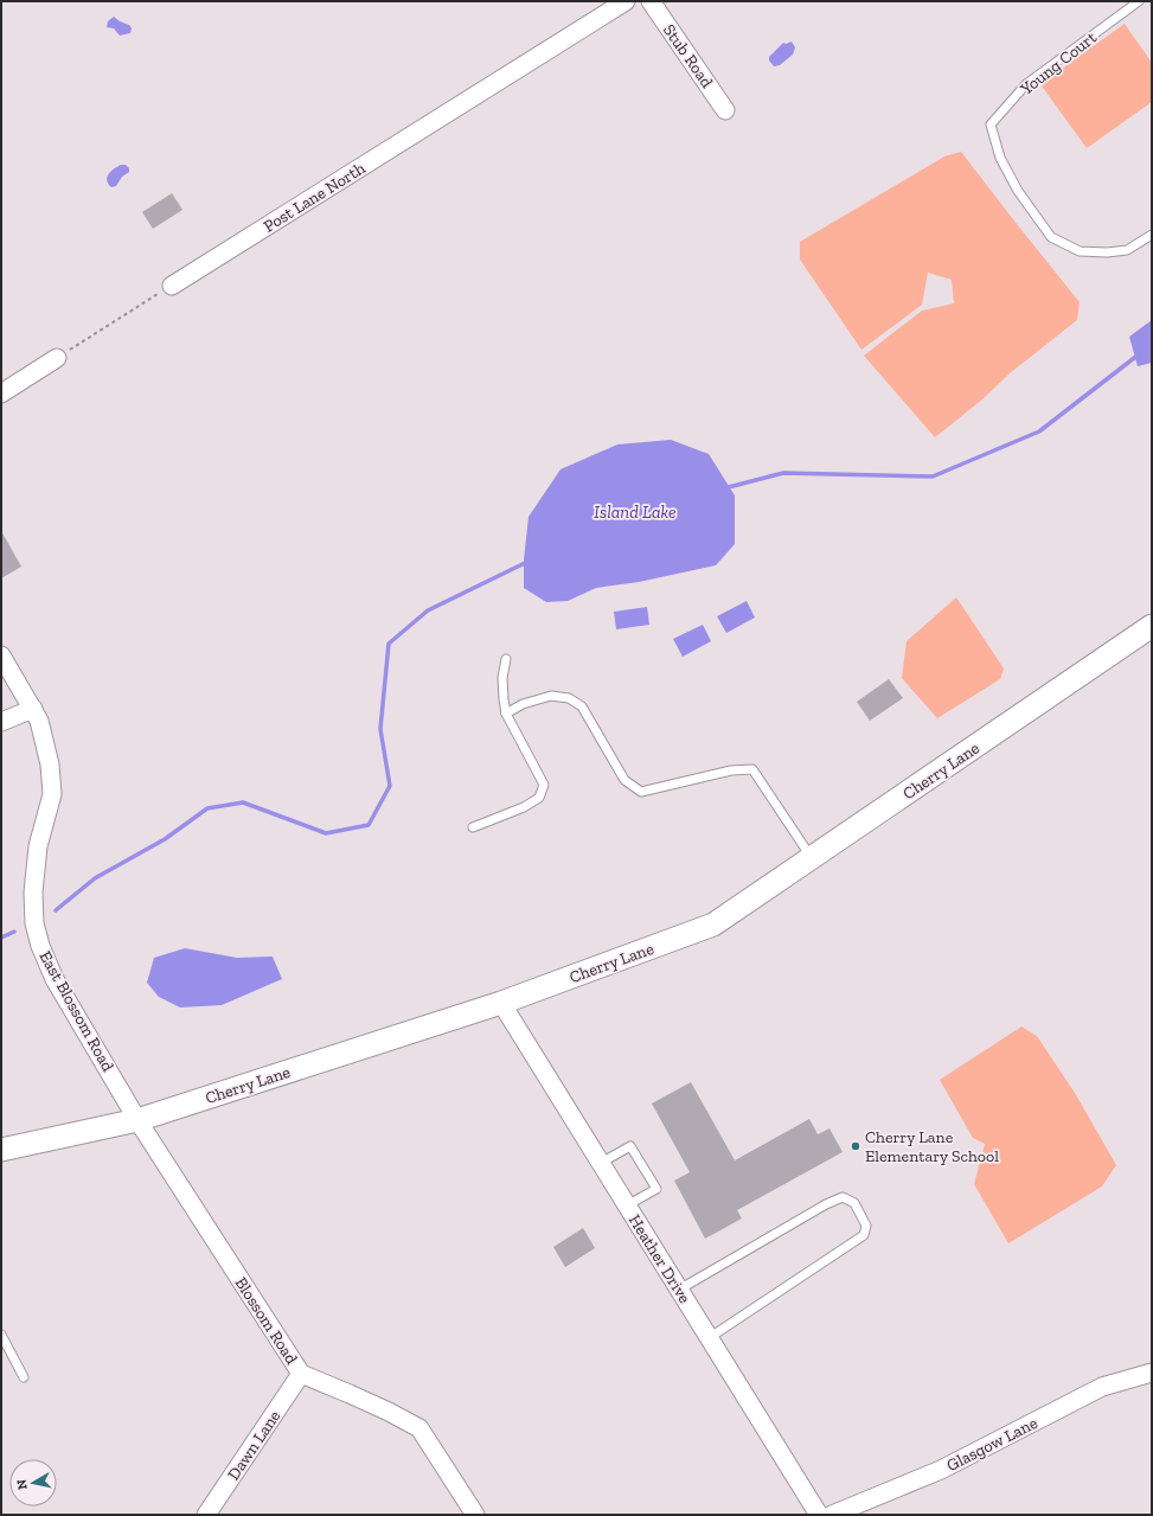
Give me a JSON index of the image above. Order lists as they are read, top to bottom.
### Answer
{
  "streets": {
    "street": [
      "Stub Road",
      "Post Lane North",
      "Cherry Lane",
      "East Blossom Road",
      "Heather Drive",
      "Blossom Road",
      "Glasgow Lane",
      "Dawn Lane"
    ],
    "lane": ["Young Court"]
  },
  "crossings": [
    ["Cherry Lane", "East Blossom Road"],
    ["Cherry Lane", "Heather Drive"],
    ["Cherry Lane", "Blossom Road"],
    ["East Blossom Road", "Blossom Road"],
    ["Blossom Road", "Dawn Lane"]
  ],
  "water": ["Island Lake"],
  "places": ["Cherry Lane Elementary School"],
  "north": "left"
}
